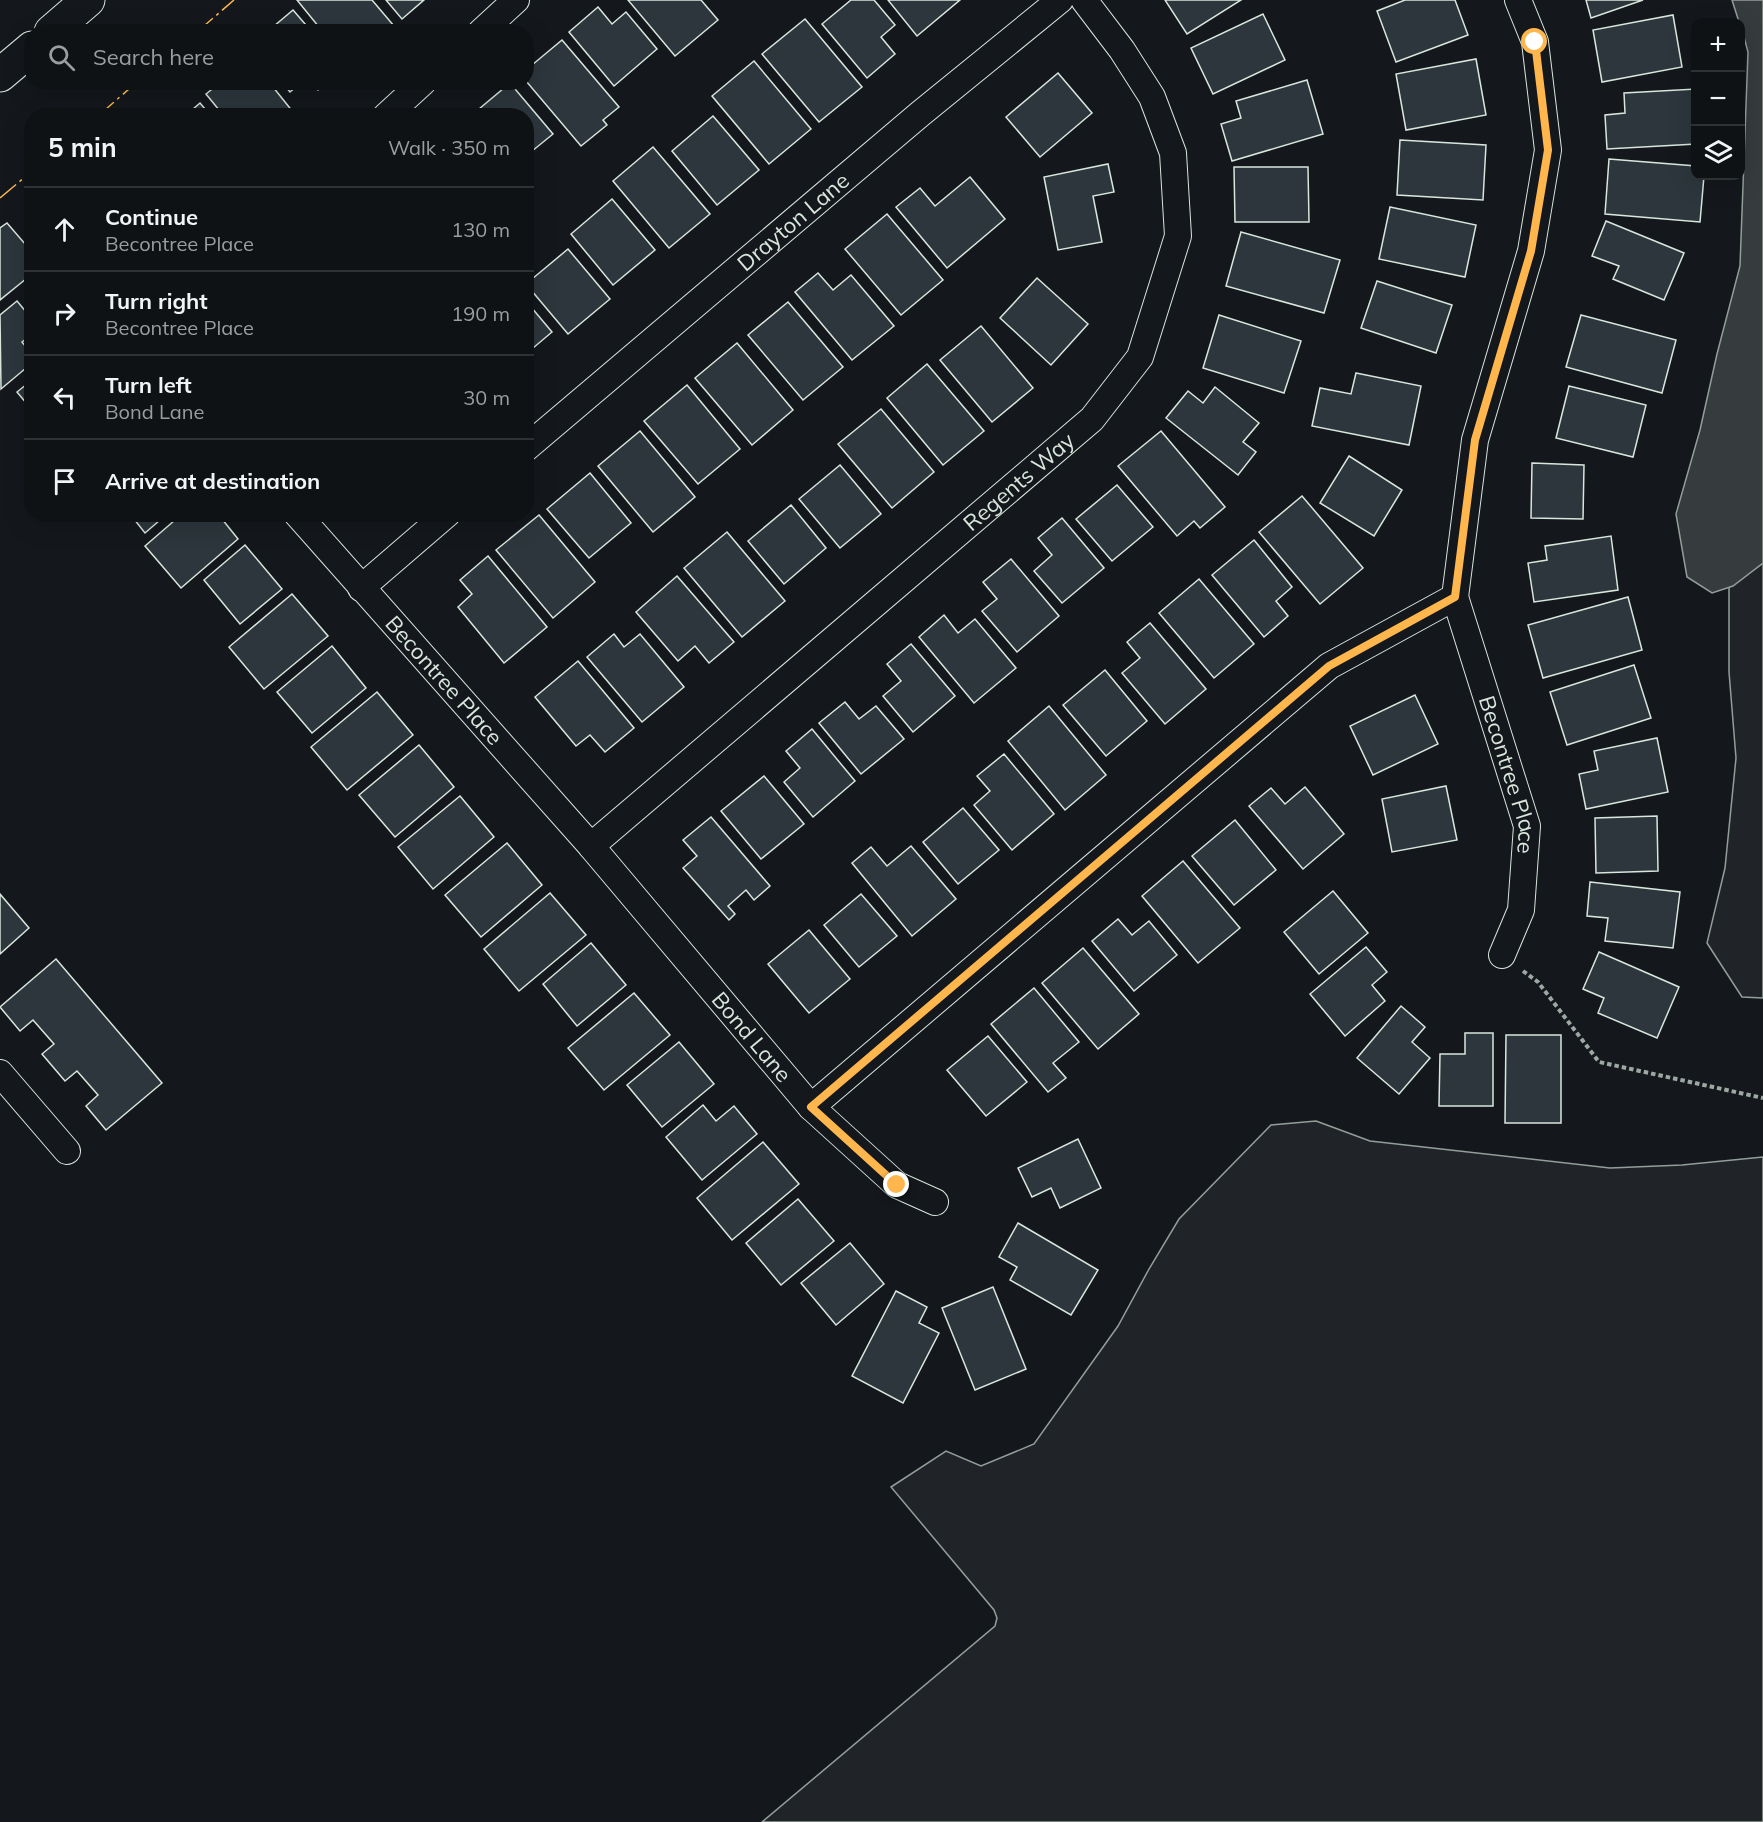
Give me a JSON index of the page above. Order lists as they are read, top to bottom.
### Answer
{
  "streets": {
    "street": [
      "Drayton Lane",
      "Regents Way",
      "Becontree Place",
      "Bond Lane"
    ]
  },
  "crossings": [
    ["Regents Way", "Becontree Place"],
    ["Regents Way", "Bond Lane"],
    ["Becontree Place", "Bond Lane"]
  ],
  "page": {
    "map_buttons": ["+", "−"],
    "search": "Search here",
    "heading": ["5 min", "Walk · 350 m"],
    "list": [
      ["Continue", "Becontree Place", "130 m"],
      ["Turn right", "Becontree Place", "190 m"],
      ["Turn left", "Bond Lane", "30 m"],
      "Arrive at destination"
    ]
  }
}
